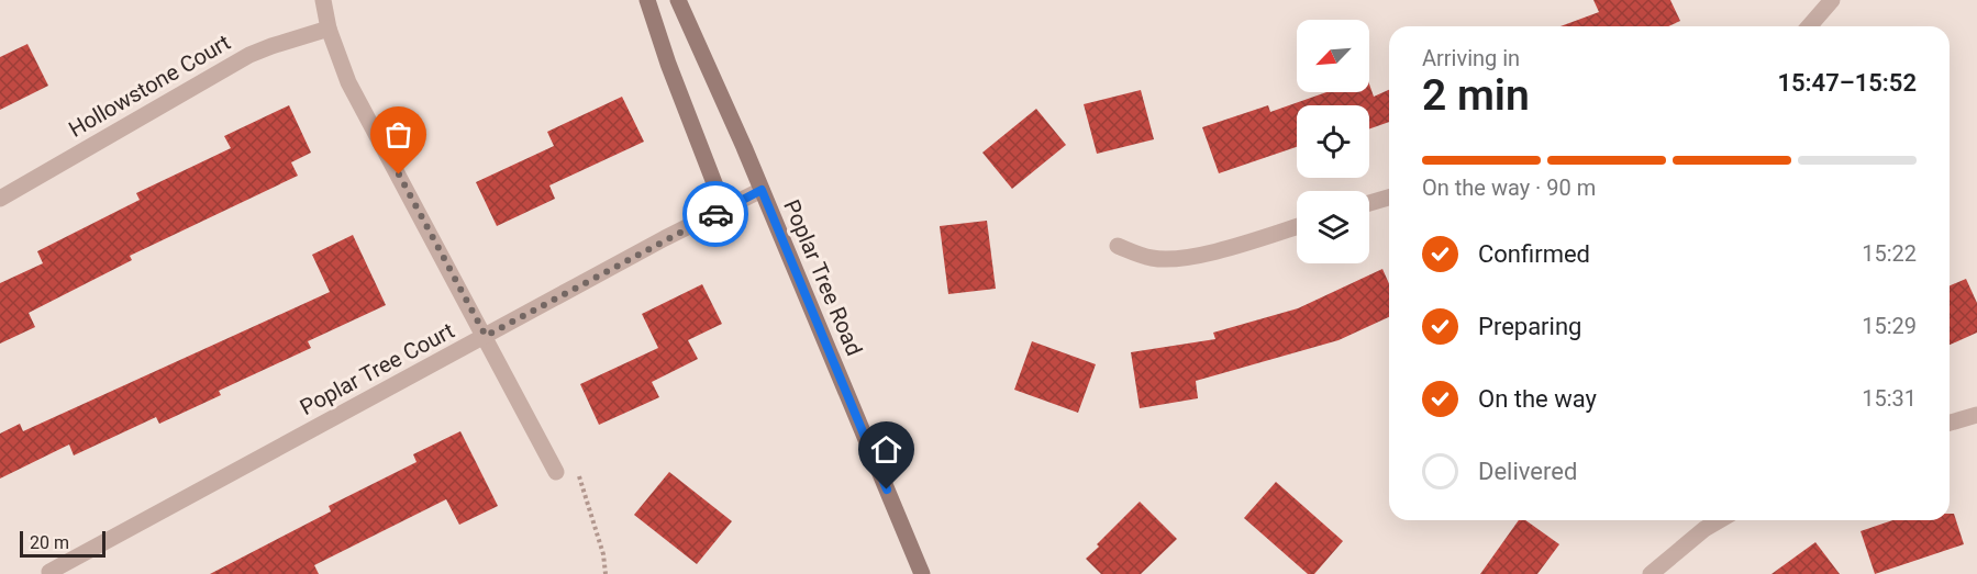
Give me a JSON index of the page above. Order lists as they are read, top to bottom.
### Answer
{
  "streets": {
    "main road": ["Poplar Tree Road"],
    "street": ["Hollowstone Court", "Poplar Tree Court"]
  },
  "crossings": [
    ["Poplar Tree Road", "Poplar Tree Court"]
  ],
  "scale_bar": "20 m",
  "north": "bottom left",
  "page": {
    "heading": ["2 min", "Arriving in", "15:47–15:52"],
    "bar": "On the way · 90 m",
    "list": [
      ["Confirmed", "15:22"],
      ["Preparing", "15:29"],
      ["On the way", "15:31"],
      "Delivered"
    ],
    "scale": "20 m"
  }
}
